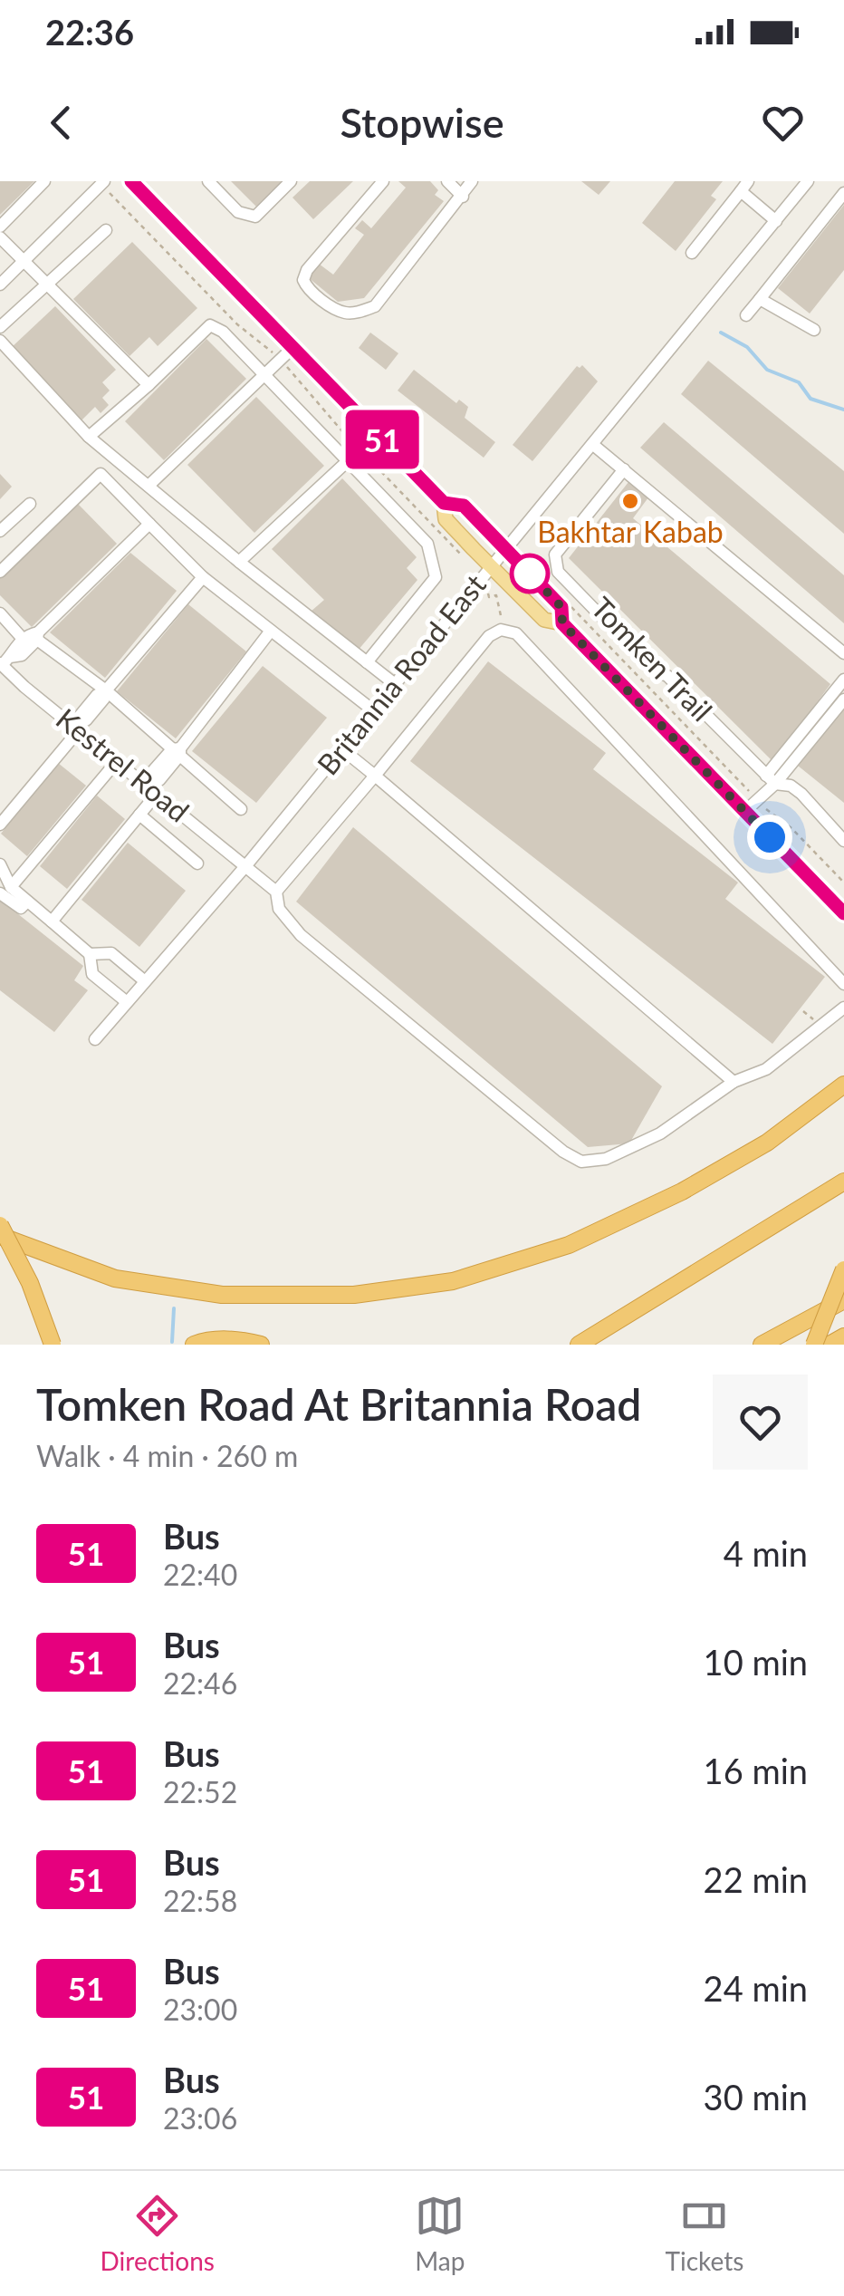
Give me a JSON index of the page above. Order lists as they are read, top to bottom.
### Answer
{
  "streets": {
    "street": ["Britannia Road East", "Kestrel Road"],
    "path": ["Tomken Trail"]
  },
  "crossings": [
    ["Britannia Road East", "Kestrel Road"]
  ],
  "places": ["Bakhtar Kabab"],
  "lines": ["bus line 51"],
  "page": {
    "status": "22:36",
    "header": "Stopwise",
    "on_map": "51",
    "heading": ["Tomken Road At Britannia Road", "Walk · 4 min · 260 m"],
    "list": [
      {
        "mark": "51",
        "name": "Bus",
        "note": "22:40",
        "value": "4 min"
      },
      {
        "mark": "51",
        "name": "Bus",
        "note": "22:46",
        "value": "10 min"
      },
      {
        "mark": "51",
        "name": "Bus",
        "note": "22:52",
        "value": "16 min"
      },
      {
        "mark": "51",
        "name": "Bus",
        "note": "22:58",
        "value": "22 min"
      },
      {
        "mark": "51",
        "name": "Bus",
        "note": "23:00",
        "value": "24 min"
      },
      {
        "mark": "51",
        "name": "Bus",
        "note": "23:06",
        "value": "30 min"
      }
    ],
    "tabs": ["Directions", "Map", "Tickets"]
  }
}
